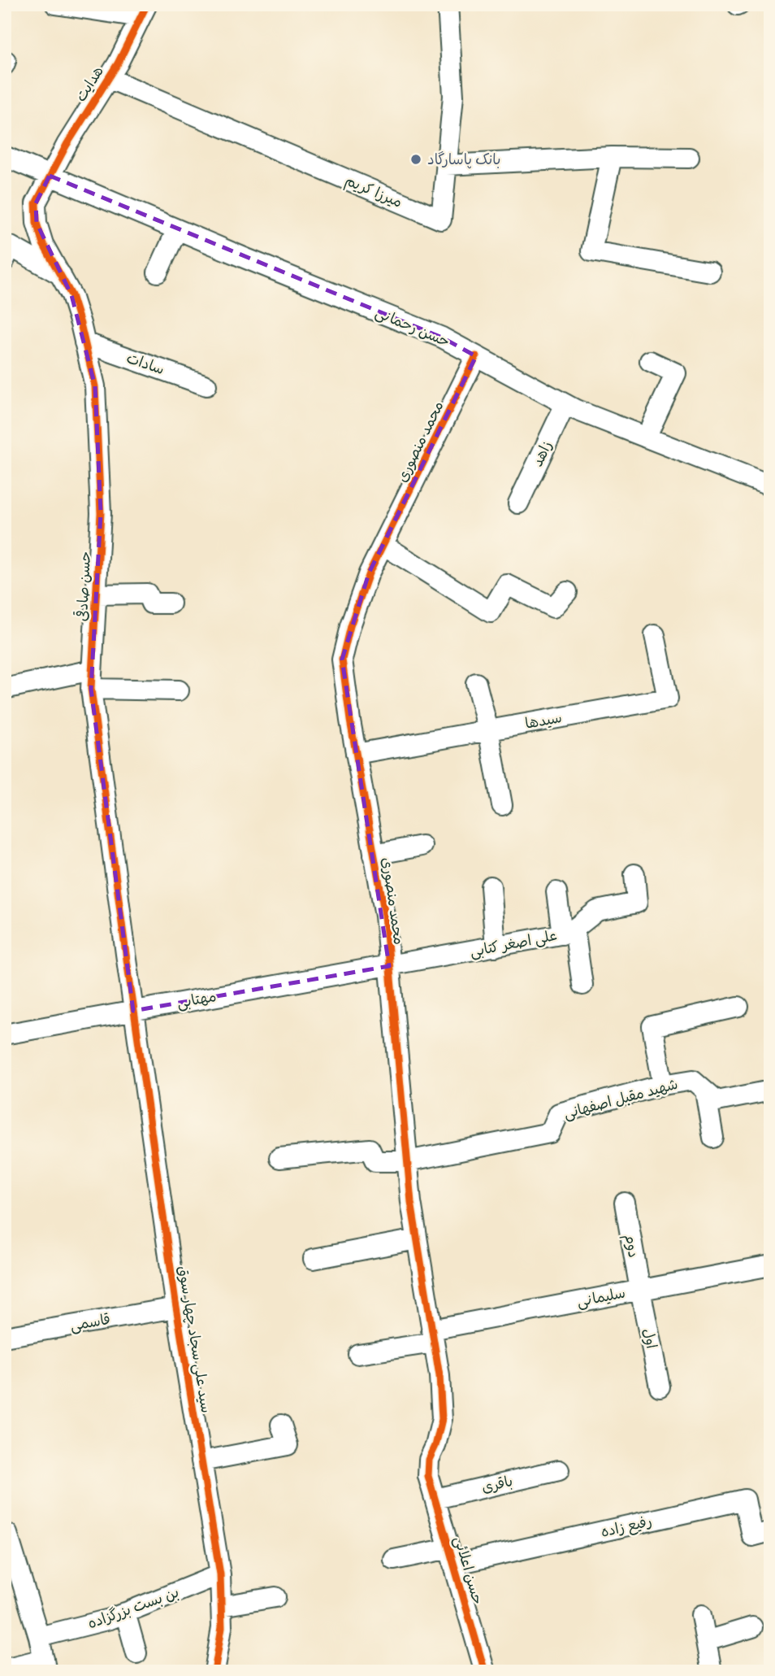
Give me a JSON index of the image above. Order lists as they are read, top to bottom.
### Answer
{
  "streets": {
    "street": [
      "هدایت",
      "میرزا کریم",
      "حسن رحمانی",
      "سادات",
      "محمد منصوری",
      "زاهد",
      "حسن صادقی",
      "سیدها",
      "علی اصغر کتابی",
      "مهتابی",
      "شهید مقبل اصفهانی",
      "دوم",
      "سلیمانی",
      "قاسمی",
      "اول",
      "سید علی سجاد چهار سوق",
      "باقری",
      "رفیع زاده",
      "حسن اعلائی",
      "بن بست بزرگزاده"
    ]
  },
  "crossings": [
    ["هدایت", "میرزا کریم"],
    ["هدایت", "حسن رحمانی"],
    ["هدایت", "حسن صادقی"],
    ["حسن رحمانی", "محمد منصوری"],
    ["حسن رحمانی", "زاهد"],
    ["حسن رحمانی", "حسن صادقی"],
    ["سادات", "حسن صادقی"],
    ["محمد منصوری", "سیدها"],
    ["محمد منصوری", "علی اصغر کتابی"],
    ["محمد منصوری", "مهتابی"],
    ["محمد منصوری", "شهید مقبل اصفهانی"],
    ["محمد منصوری", "سلیمانی"],
    ["محمد منصوری", "حسن اعلائی"],
    ["حسن صادقی", "مهتابی"],
    ["حسن صادقی", "سید علی سجاد چهار سوق"],
    ["علی اصغر کتابی", "مهتابی"],
    ["مهتابی", "سید علی سجاد چهار سوق"],
    ["دوم", "سلیمانی"],
    ["دوم", "اول"],
    ["سلیمانی", "اول"],
    ["قاسمی", "سید علی سجاد چهار سوق"],
    ["سید علی سجاد چهار سوق", "بن بست بزرگزاده"],
    ["باقری", "حسن اعلائی"],
    ["رفیع زاده", "حسن اعلائی"]
  ],
  "places": ["بانک پاسارگاد"]
}
